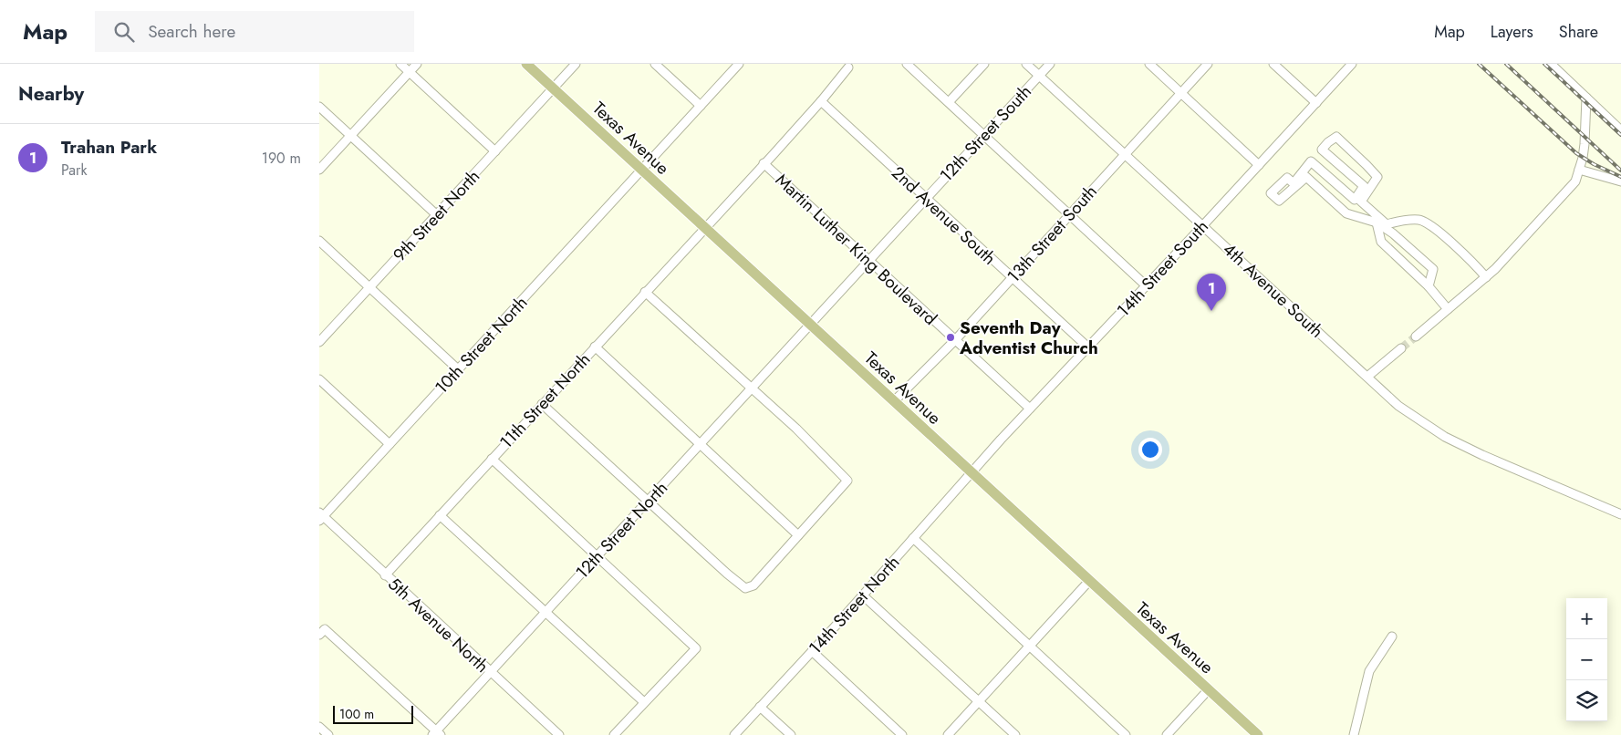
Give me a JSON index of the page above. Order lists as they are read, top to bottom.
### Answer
{
  "streets": {
    "main road": ["Texas Avenue"],
    "street": [
      "12th Street South",
      "9th Street North",
      "2nd Avenue South",
      "13th Street South",
      "Martin Luther King Boulevard",
      "14th Street South",
      "4th Avenue South",
      "10th Street North",
      "11th Street North",
      "12th Street North",
      "14th Street North",
      "5th Avenue North"
    ]
  },
  "crossings": [
    ["12th Street South", "Texas Avenue"],
    ["12th Street South", "2nd Avenue South"],
    ["12th Street South", "Martin Luther King Boulevard"],
    ["12th Street South", "4th Avenue South"],
    ["12th Street South", "12th Street North"],
    ["Texas Avenue", "9th Street North"],
    ["Texas Avenue", "13th Street South"],
    ["Texas Avenue", "14th Street South"],
    ["Texas Avenue", "10th Street North"],
    ["Texas Avenue", "11th Street North"],
    ["Texas Avenue", "12th Street North"],
    ["Texas Avenue", "14th Street North"],
    ["2nd Avenue South", "13th Street South"],
    ["2nd Avenue South", "14th Street South"],
    ["2nd Avenue South", "11th Street North"],
    ["13th Street South", "Martin Luther King Boulevard"],
    ["13th Street South", "4th Avenue South"],
    ["Martin Luther King Boulevard", "14th Street South"],
    ["Martin Luther King Boulevard", "11th Street North"],
    ["14th Street South", "4th Avenue South"],
    ["14th Street South", "14th Street North"],
    ["10th Street North", "5th Avenue North"],
    ["11th Street North", "5th Avenue North"],
    ["12th Street North", "5th Avenue North"]
  ],
  "places": ["Seventh Day Adventist Church"],
  "scale_bar": "100 m",
  "page": {
    "header": "Map",
    "search": "Search here",
    "nav": ["Map", "Layers", "Share"],
    "heading": "Nearby",
    "list": [
      {
        "mark": "1",
        "name": "Trahan Park",
        "note": "Park",
        "value": "190 m"
      }
    ],
    "pins": "1",
    "map_buttons": ["+", "−"],
    "scale": "100 m"
  }
}
